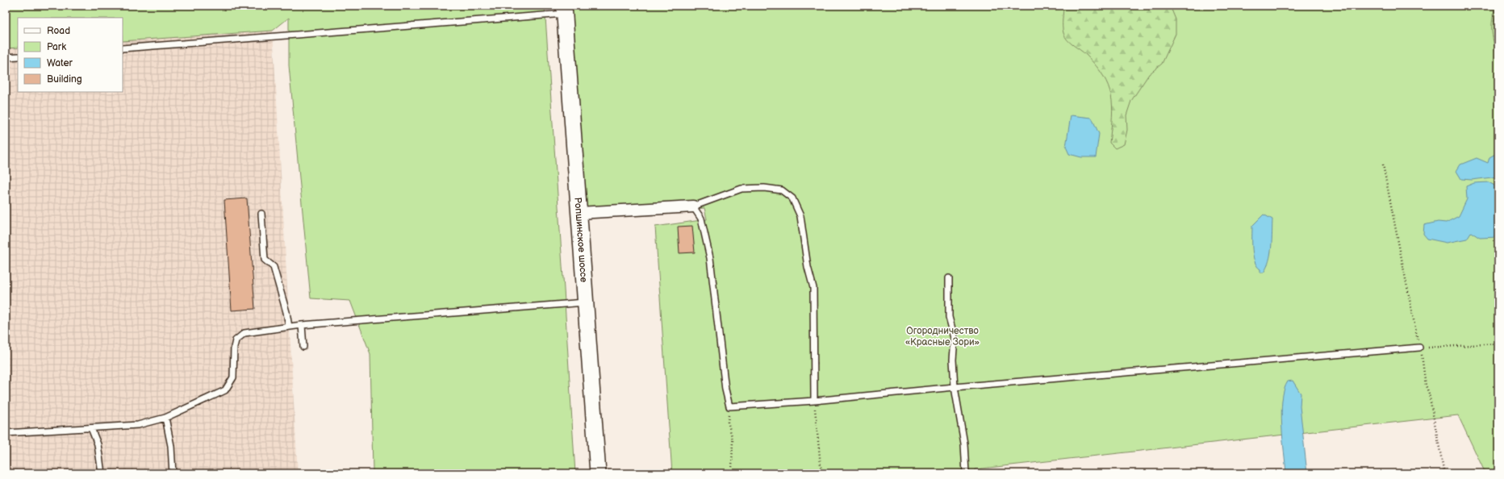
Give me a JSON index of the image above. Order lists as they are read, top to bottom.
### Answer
{
  "streets": {
    "main road": ["Ропшинское шоссе"]
  },
  "parks": ["Огородничество «Красные Зори»"],
  "legend": [
    "Road",
    "Park",
    "Water",
    "Building"
  ]
}
